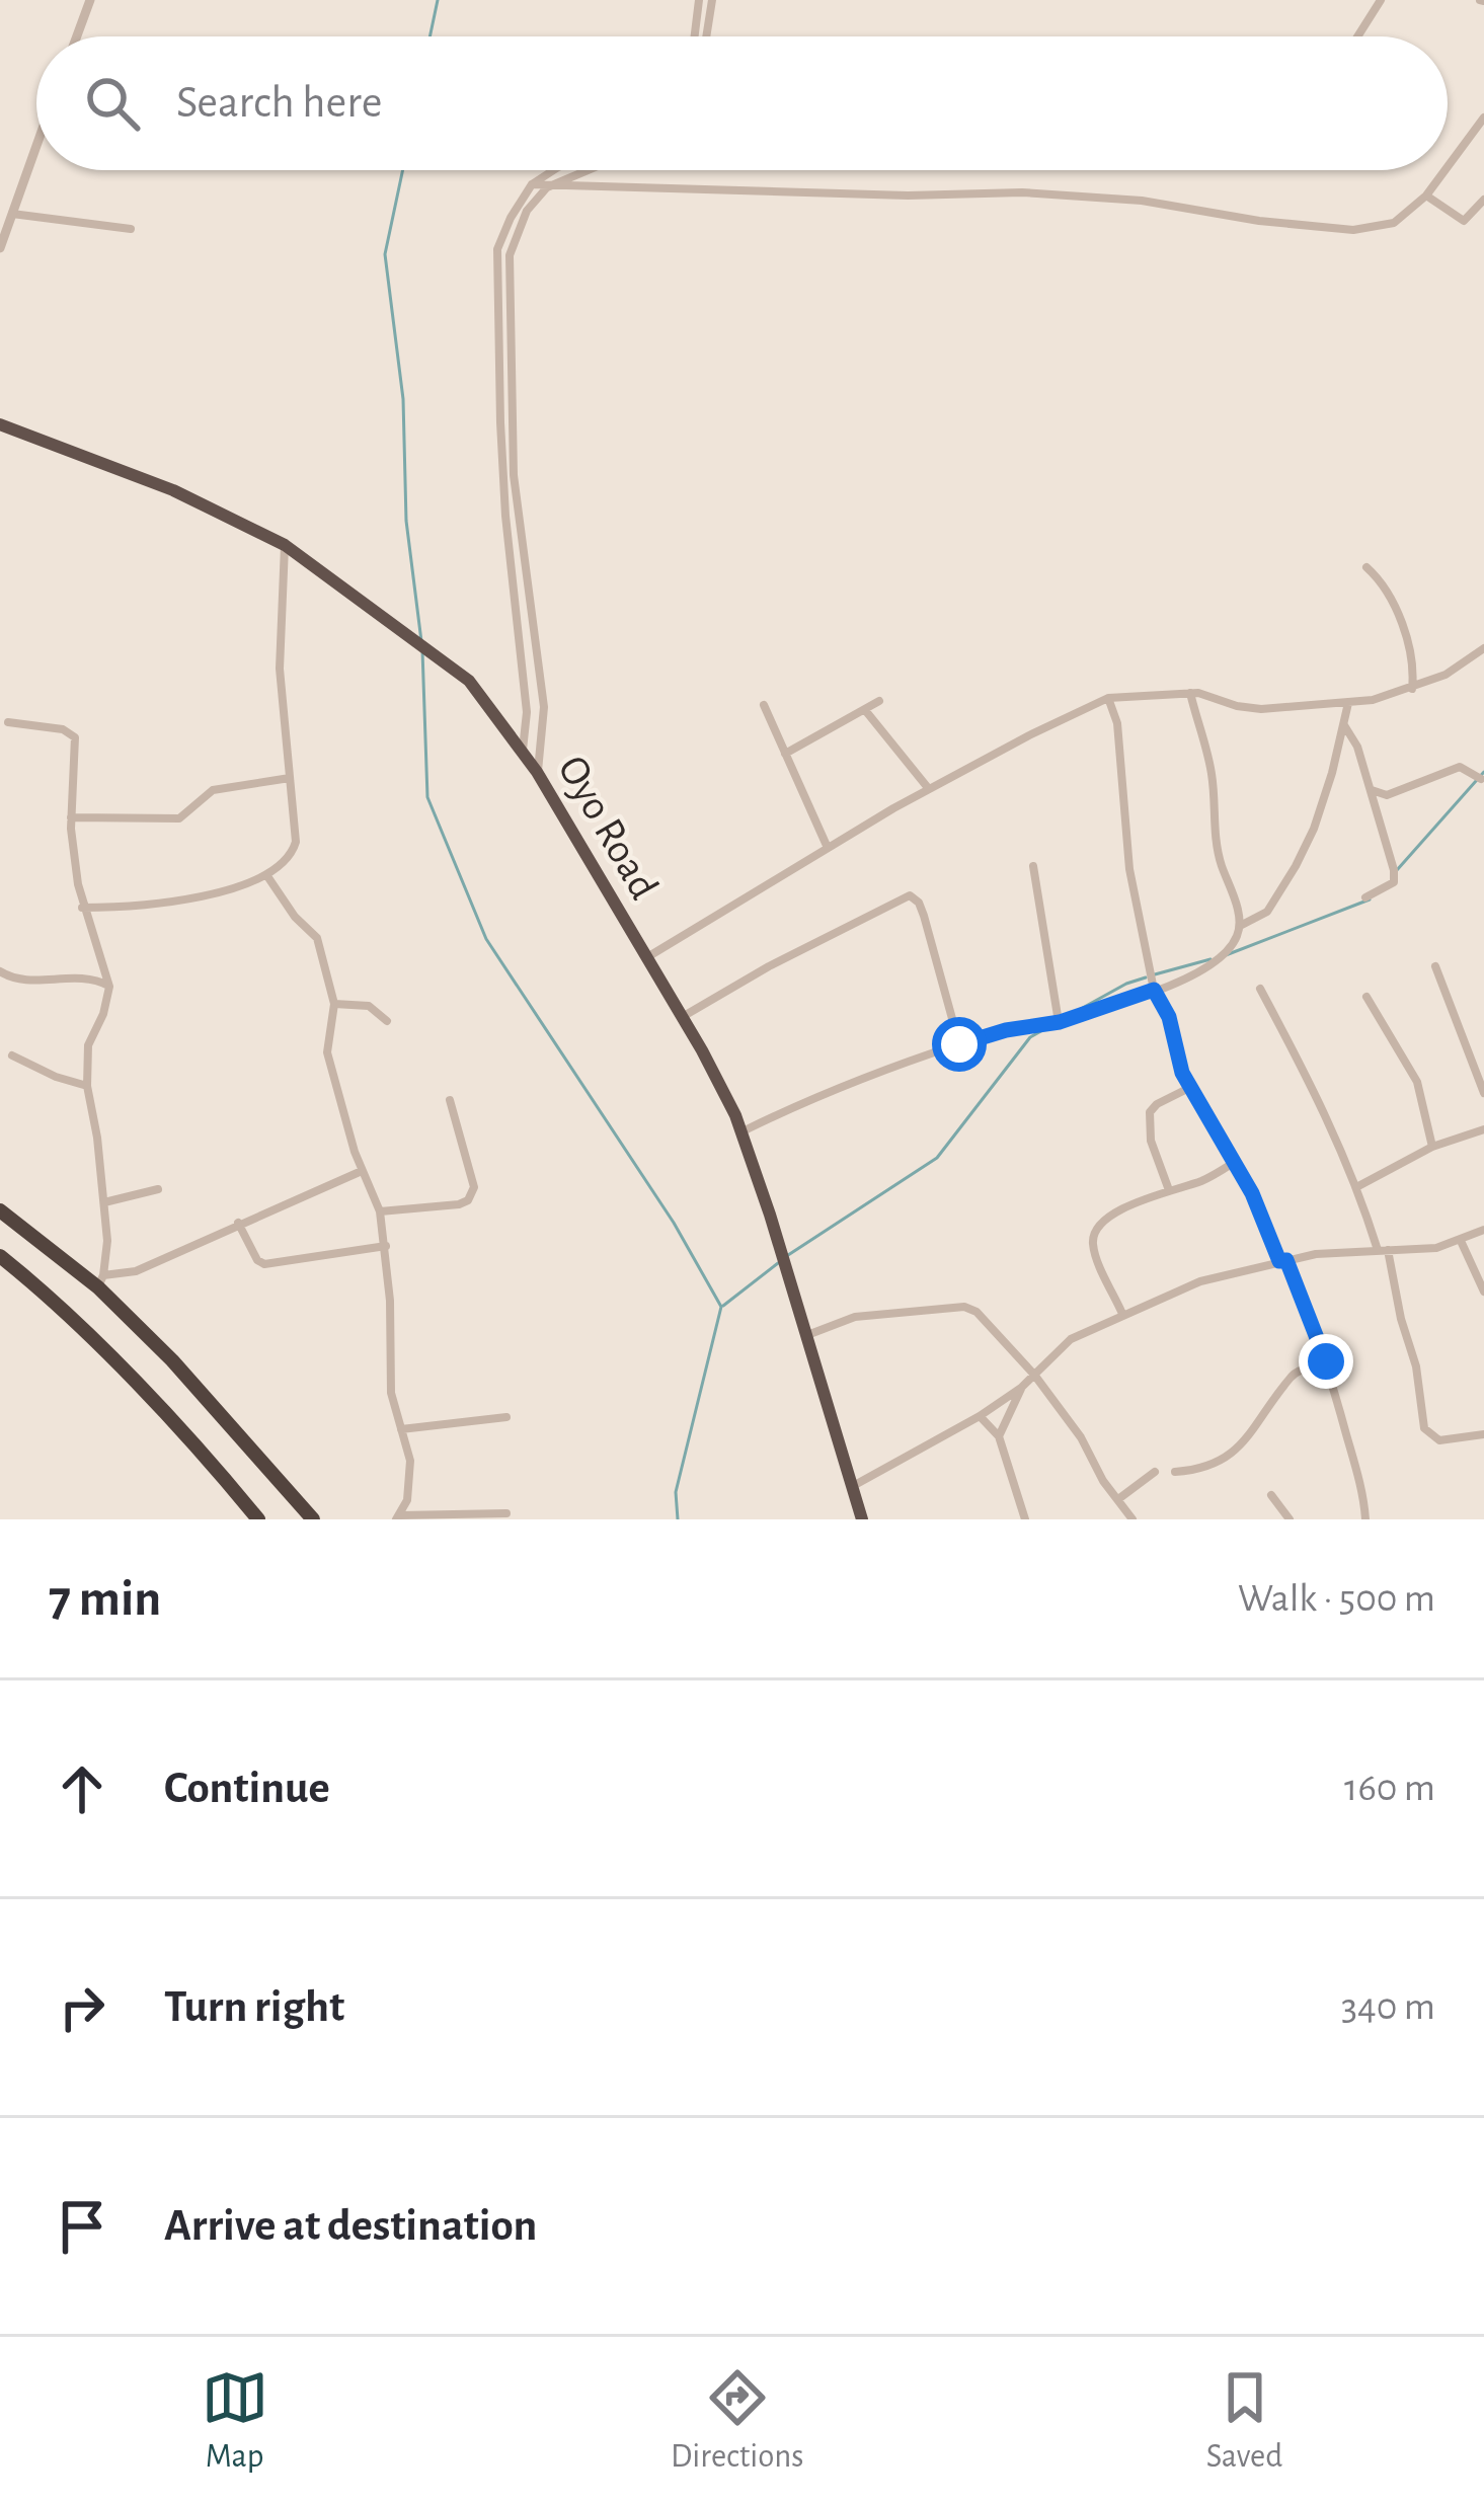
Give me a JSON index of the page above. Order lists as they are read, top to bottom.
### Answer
{
  "streets": {
    "highway": ["Oyo Road"]
  },
  "page": {
    "search": "Search here",
    "heading": ["7 min", "Walk · 500 m"],
    "list": [
      ["Continue", "160 m"],
      ["Turn right", "340 m"],
      "Arrive at destination"
    ],
    "nav": ["Map", "Directions", "Saved"]
  }
}
